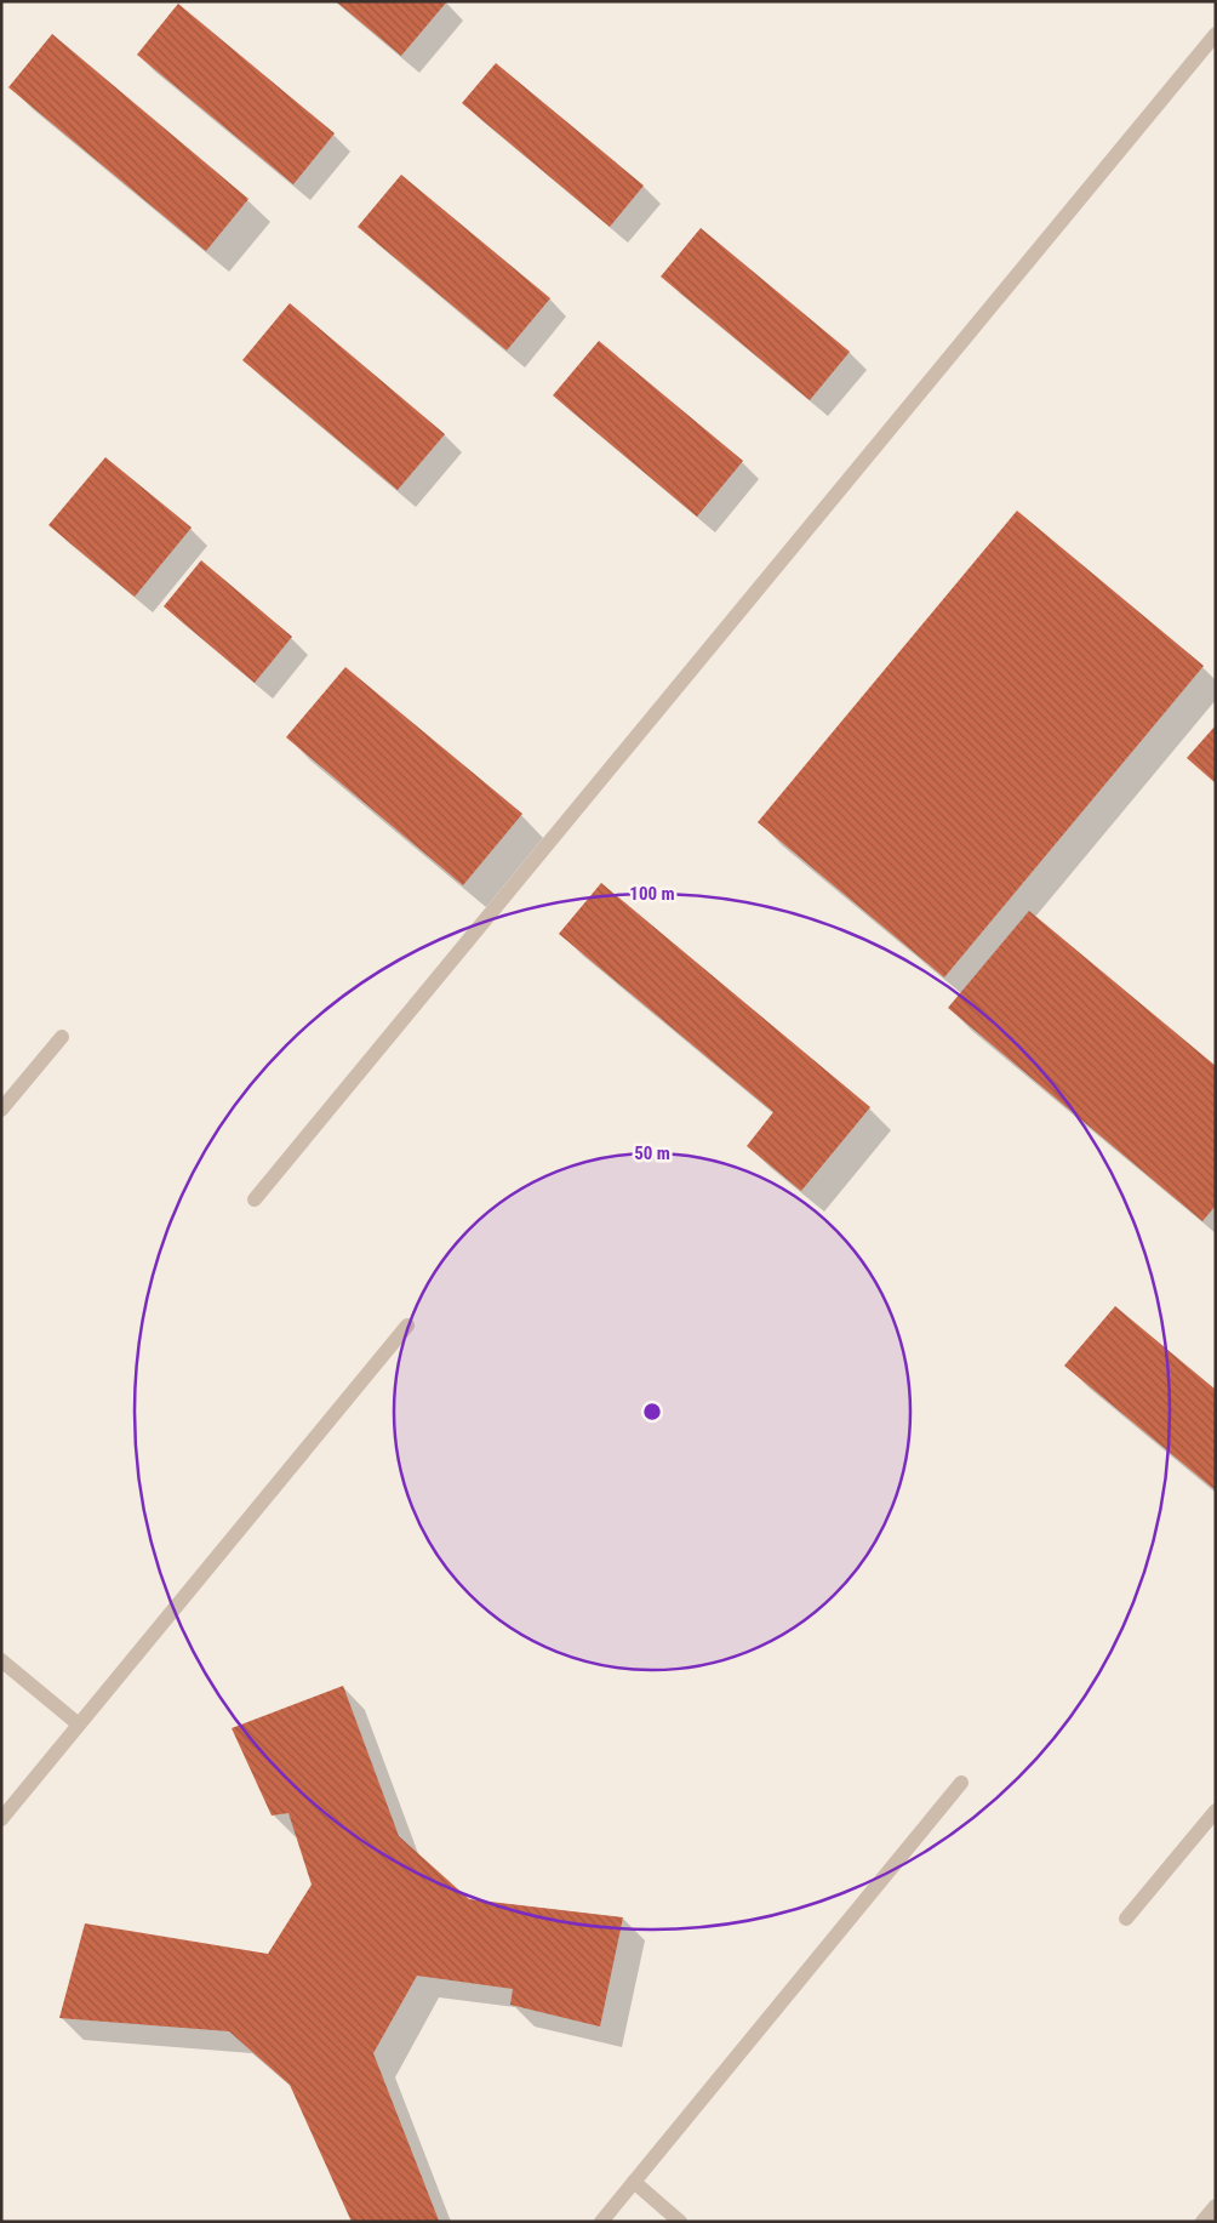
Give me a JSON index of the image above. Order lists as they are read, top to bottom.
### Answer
{
  "rings": ["100 m", "50 m"]
}
